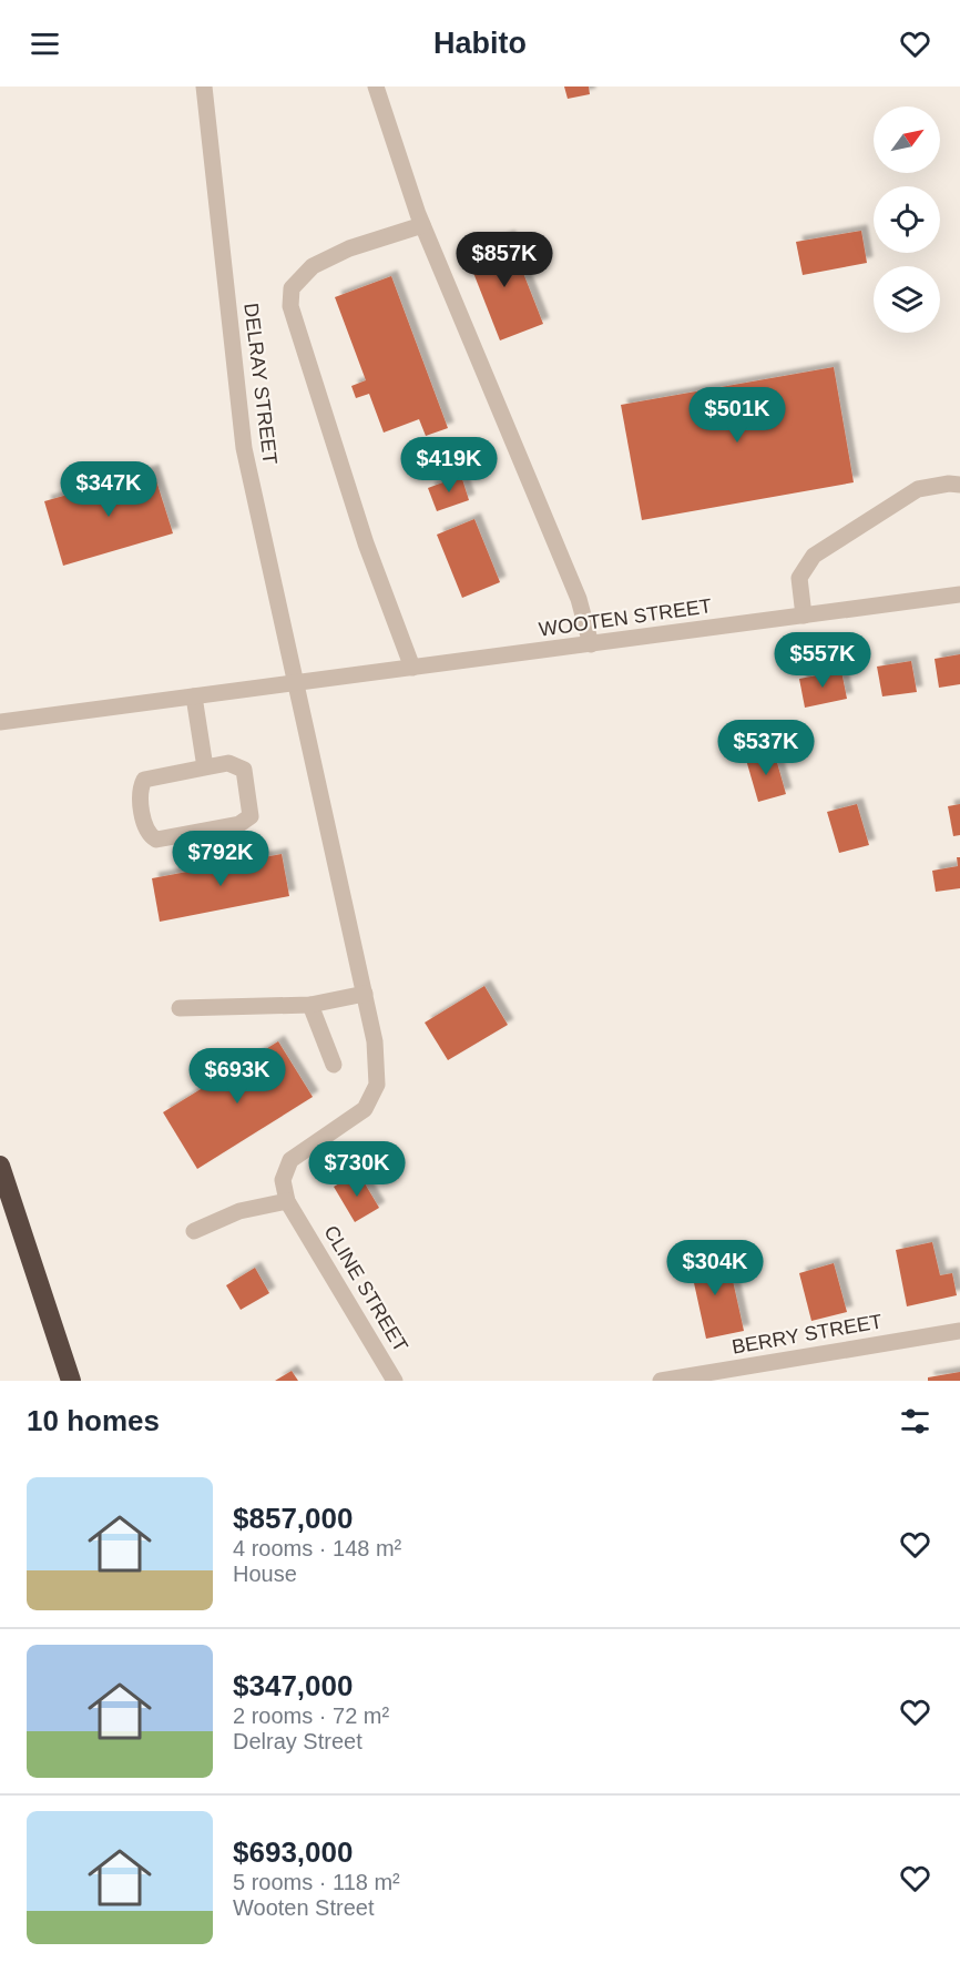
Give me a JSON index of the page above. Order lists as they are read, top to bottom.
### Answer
{
  "streets": {
    "street": [
      "DELRAY STREET",
      "WOOTEN STREET",
      "CLINE STREET",
      "BERRY STREET"
    ]
  },
  "crossings": [
    ["DELRAY STREET", "WOOTEN STREET"]
  ],
  "north": "top right",
  "page": {
    "header": "Habito",
    "price": [
      "$857K",
      "$501K",
      "$419K",
      "$347K",
      "$557K",
      "$537K",
      "$792K",
      "$693K",
      "$730K",
      "$304K"
    ],
    "heading": "10 homes",
    "list": [
      {
        "name": "$857,000",
        "note": "4 rooms · 148 m² · House"
      },
      {
        "name": "$347,000",
        "note": "2 rooms · 72 m² · Delray Street"
      },
      {
        "name": "$693,000",
        "note": "5 rooms · 118 m² · Wooten Street"
      }
    ]
  }
}
